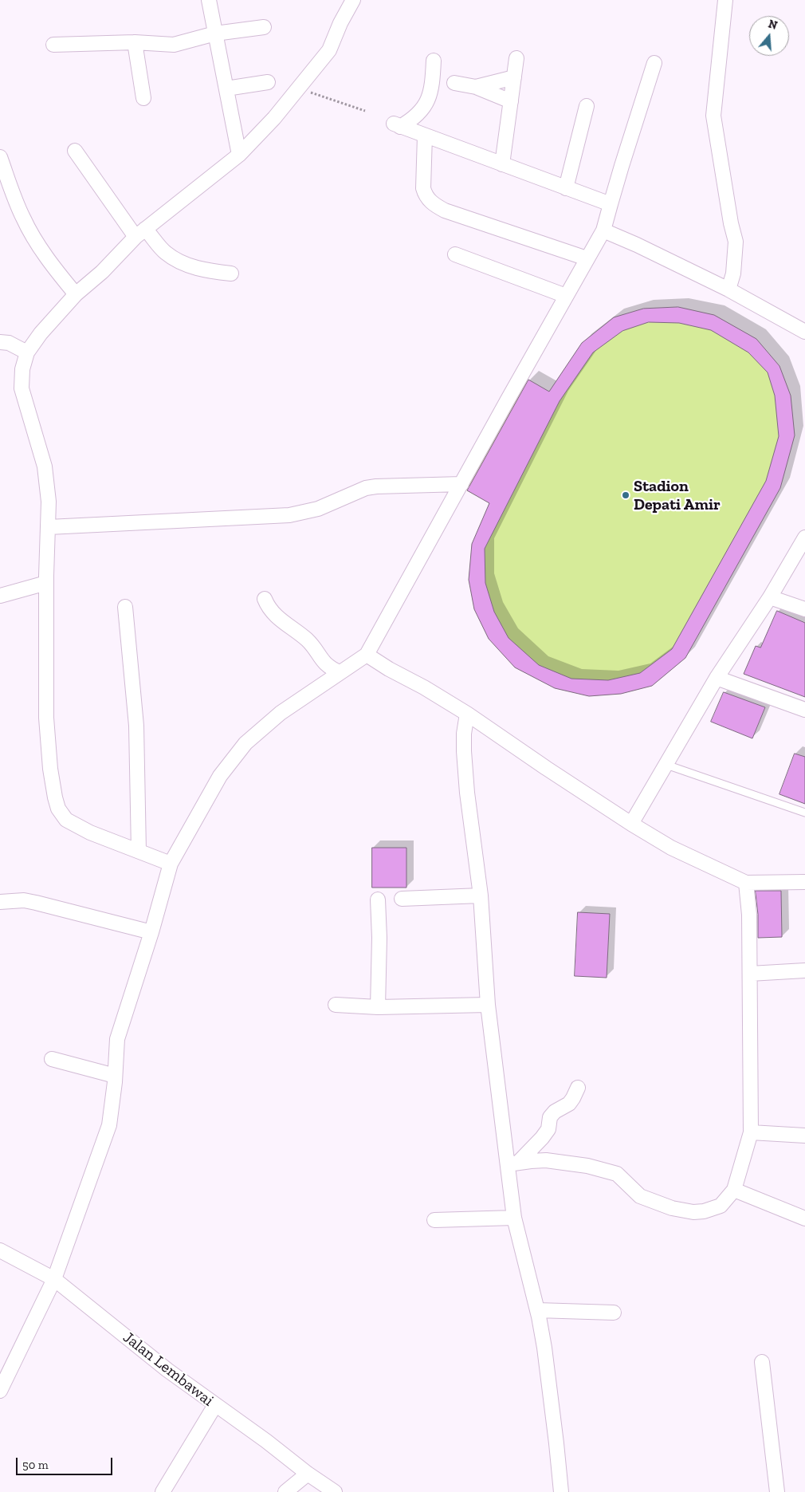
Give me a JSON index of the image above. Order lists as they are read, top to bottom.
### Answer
{
  "streets": {
    "street": ["Jalan Lembawai"]
  },
  "places": ["Stadion Depati Amir"],
  "scale_bar": "50 m",
  "north": "top"
}
